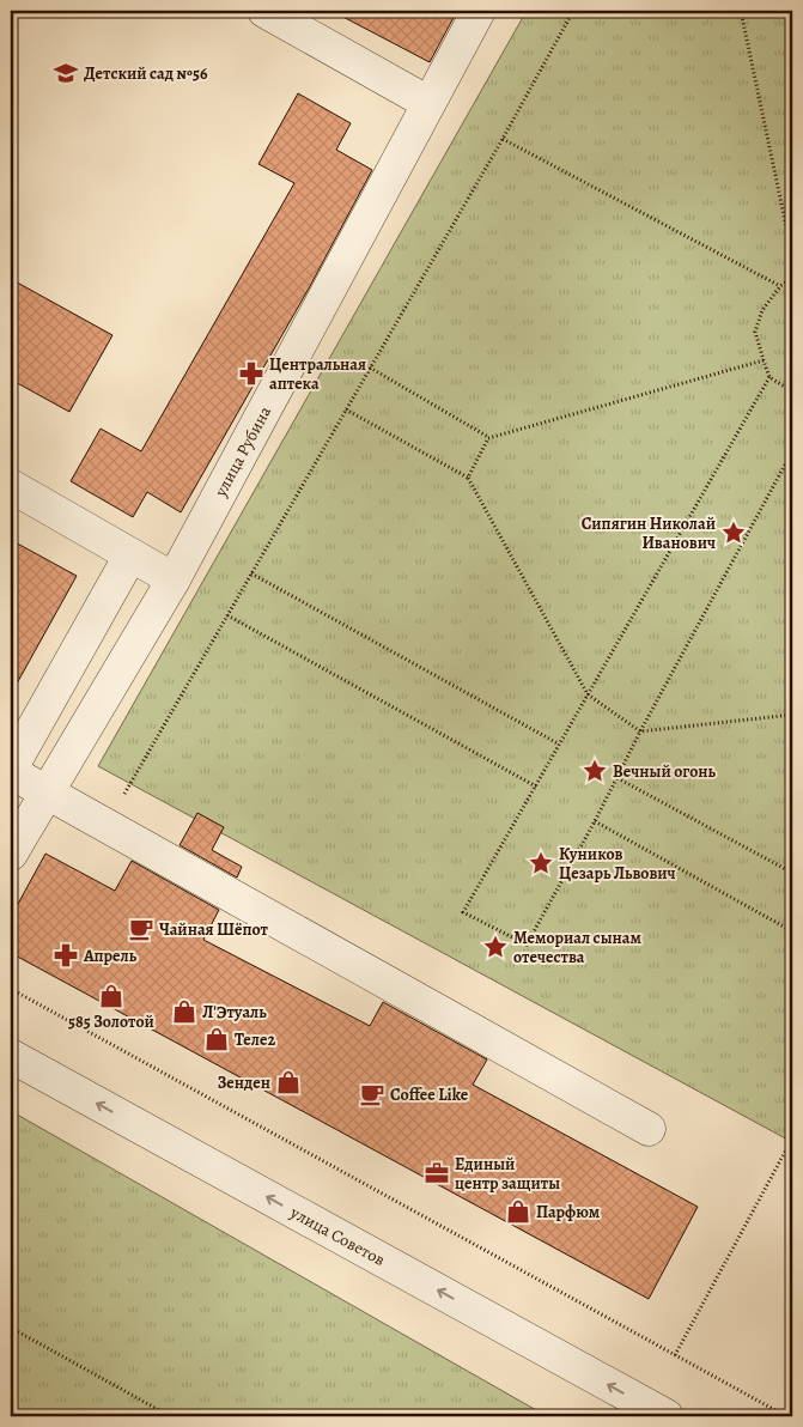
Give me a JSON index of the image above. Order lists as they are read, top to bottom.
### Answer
{
  "streets": {
    "street": ["улица Рубина", "улица Советов"]
  },
  "places": {
    "school or university": ["Детский сад №56"],
    "pharmacy": ["Центральная аптека", "Апрель"],
    "place": [
      "Сипягин Николай Иванович",
      "Вечный огонь",
      "Куников Цезарь Львович",
      "Мемориал сынам отечества"
    ],
    "cafe": ["Чайная Шёпот", "Coffee Like"],
    "shop": [
      "585 Золотой",
      "Л'Этуаль",
      "Теле2",
      "Зенден",
      "Парфюм"
    ],
    "office": ["Единый центр защиты"]
  }
}
